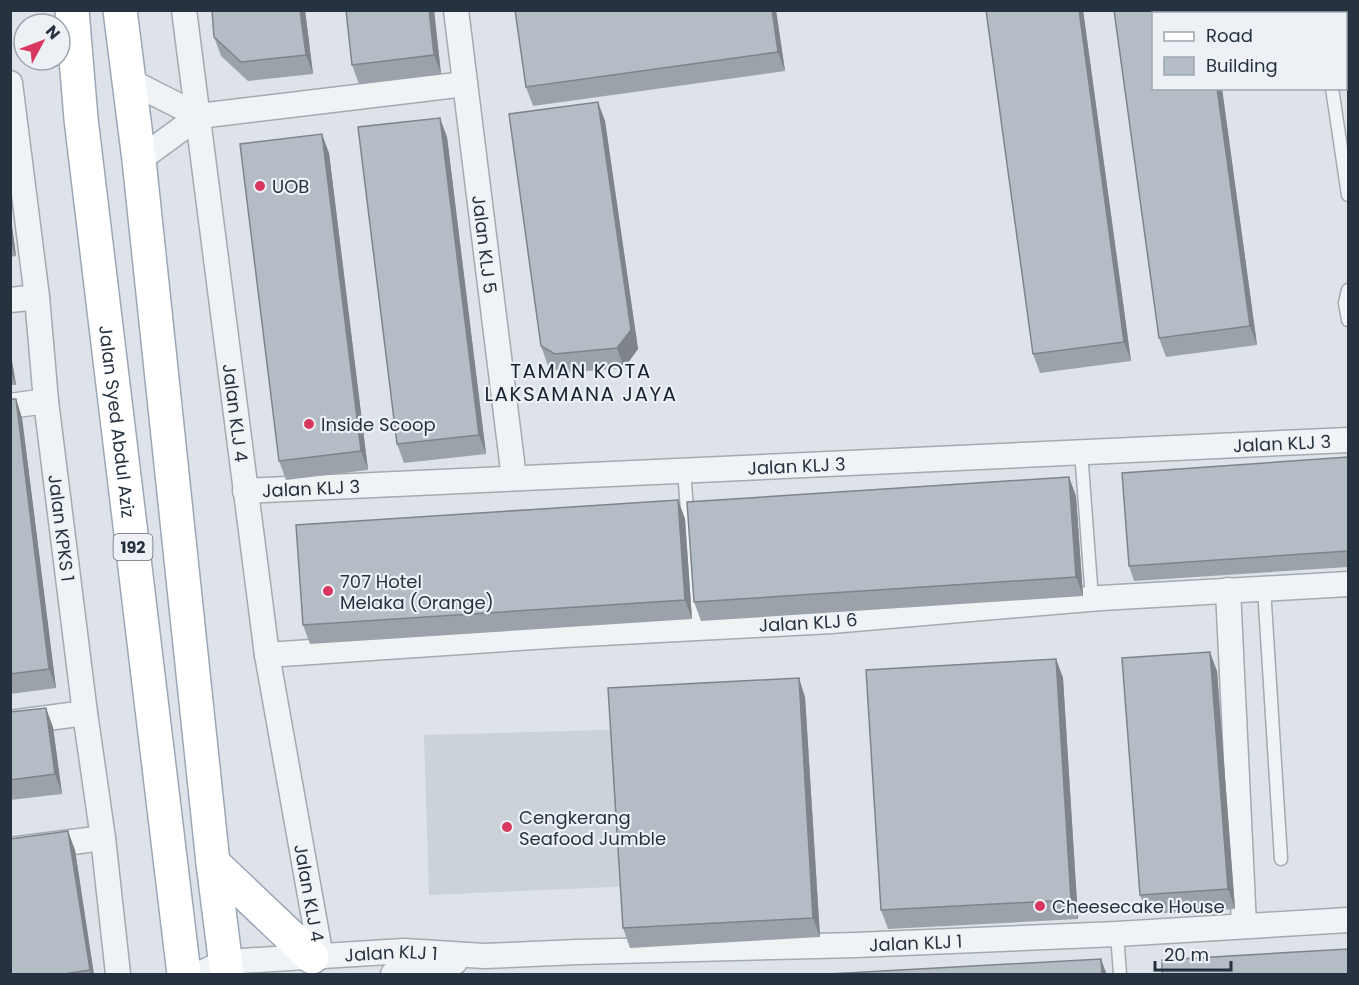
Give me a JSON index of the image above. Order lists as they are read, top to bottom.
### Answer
{
  "streets": {
    "main road": ["Jalan Syed Abdul Aziz", "192"],
    "street": [
      "Jalan KLJ 5",
      "Jalan KLJ 4",
      "Jalan KLJ 3",
      "Jalan KPKS 1",
      "Jalan KLJ 6",
      "Jalan KLJ 1"
    ]
  },
  "crossings": [
    ["Jalan KLJ 5", "Jalan KLJ 3"],
    ["Jalan KLJ 4", "Jalan KLJ 3"],
    ["Jalan KLJ 4", "Jalan KLJ 6"],
    ["Jalan KLJ 4", "Jalan KLJ 1"],
    ["192", "Jalan KLJ 1"]
  ],
  "districts": ["TAMAN KOTA LAKSAMANA JAYA"],
  "places": [
    "UOB",
    "Inside Scoop",
    "707 Hotel Melaka (Orange)",
    "Cengkerang Seafood Jumble",
    "Cheesecake House"
  ],
  "legend": ["Road", "Building"],
  "scale_bar": "20 m",
  "north": "top right"
}
